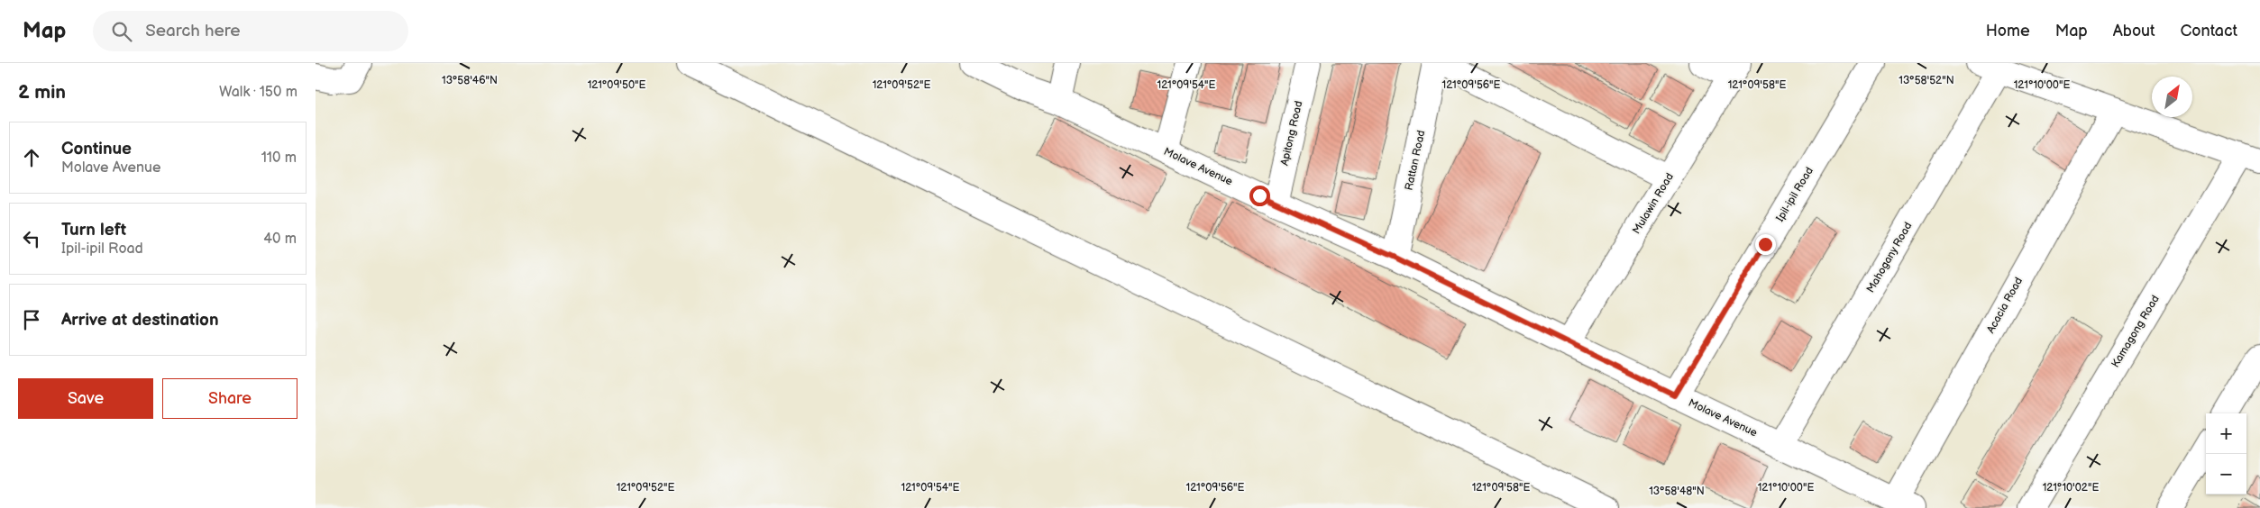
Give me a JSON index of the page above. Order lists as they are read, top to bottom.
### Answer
{
  "streets": {
    "street": [
      "Apitong Road",
      "Rattan Road",
      "Molave Avenue",
      "Ipil-ipil Road",
      "Mulawin Road",
      "Mahogany Road",
      "Acacia Road",
      "Kamagong Road"
    ]
  },
  "crossings": [
    ["Apitong Road", "Molave Avenue"],
    ["Rattan Road", "Molave Avenue"],
    ["Molave Avenue", "Ipil-ipil Road"],
    ["Molave Avenue", "Mulawin Road"],
    ["Molave Avenue", "Mahogany Road"],
    ["Molave Avenue", "Acacia Road"]
  ],
  "north": "top right",
  "page": {
    "header": "Map",
    "search": "Search here",
    "nav": [
      "Home",
      "Map",
      "About",
      "Contact"
    ],
    "heading": ["2 min", "Walk · 150 m"],
    "list": [
      ["Continue", "Molave Avenue", "110 m"],
      ["Turn left", "Ipil-ipil Road", "40 m"],
      "Arrive at destination"
    ],
    "buttons": ["Save", "Share"],
    "map_buttons": ["+", "−"]
  },
  "coordinates": [
    "13°58'52\"N",
    "13°58'46\"N",
    "121°09'58\"E",
    "121°10'00\"E",
    "121°09'50\"E",
    "121°09'52\"E",
    "121°09'54\"E",
    "121°09'56\"E",
    "121°10'02\"E",
    "13°58'48\"N"
  ]
}
